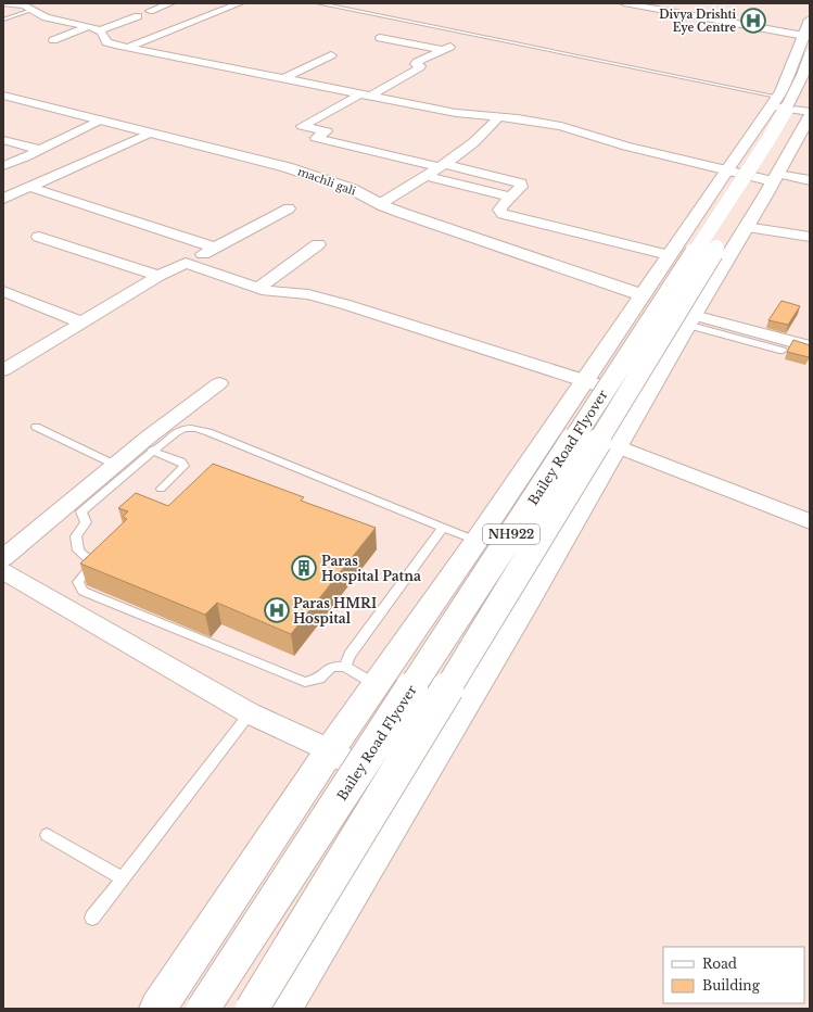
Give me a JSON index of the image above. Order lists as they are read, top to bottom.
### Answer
{
  "streets": {
    "main road": ["machli gali", "Bailey Road Flyover", "NH922"]
  },
  "places": {
    "hospital": ["Divya Drishti Eye Centre", "Paras HMRI Hospital"],
    "building": ["Paras Hospital Patna"]
  },
  "legend": ["Road", "Building"]
}
